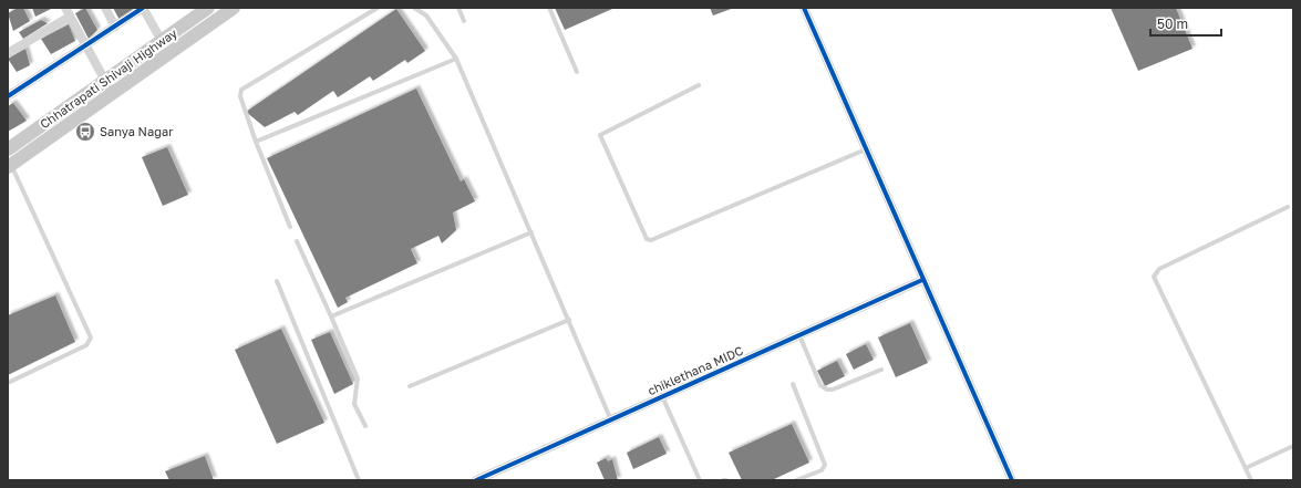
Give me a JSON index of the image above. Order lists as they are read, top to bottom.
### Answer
{
  "streets": {
    "main road": ["Chhatrapati Shivaji Highway"],
    "street": ["chiklethana MIDC"]
  },
  "places": {
    "bus stop": ["Sanya Nagar"]
  },
  "scale_bar": "50 m"
}
